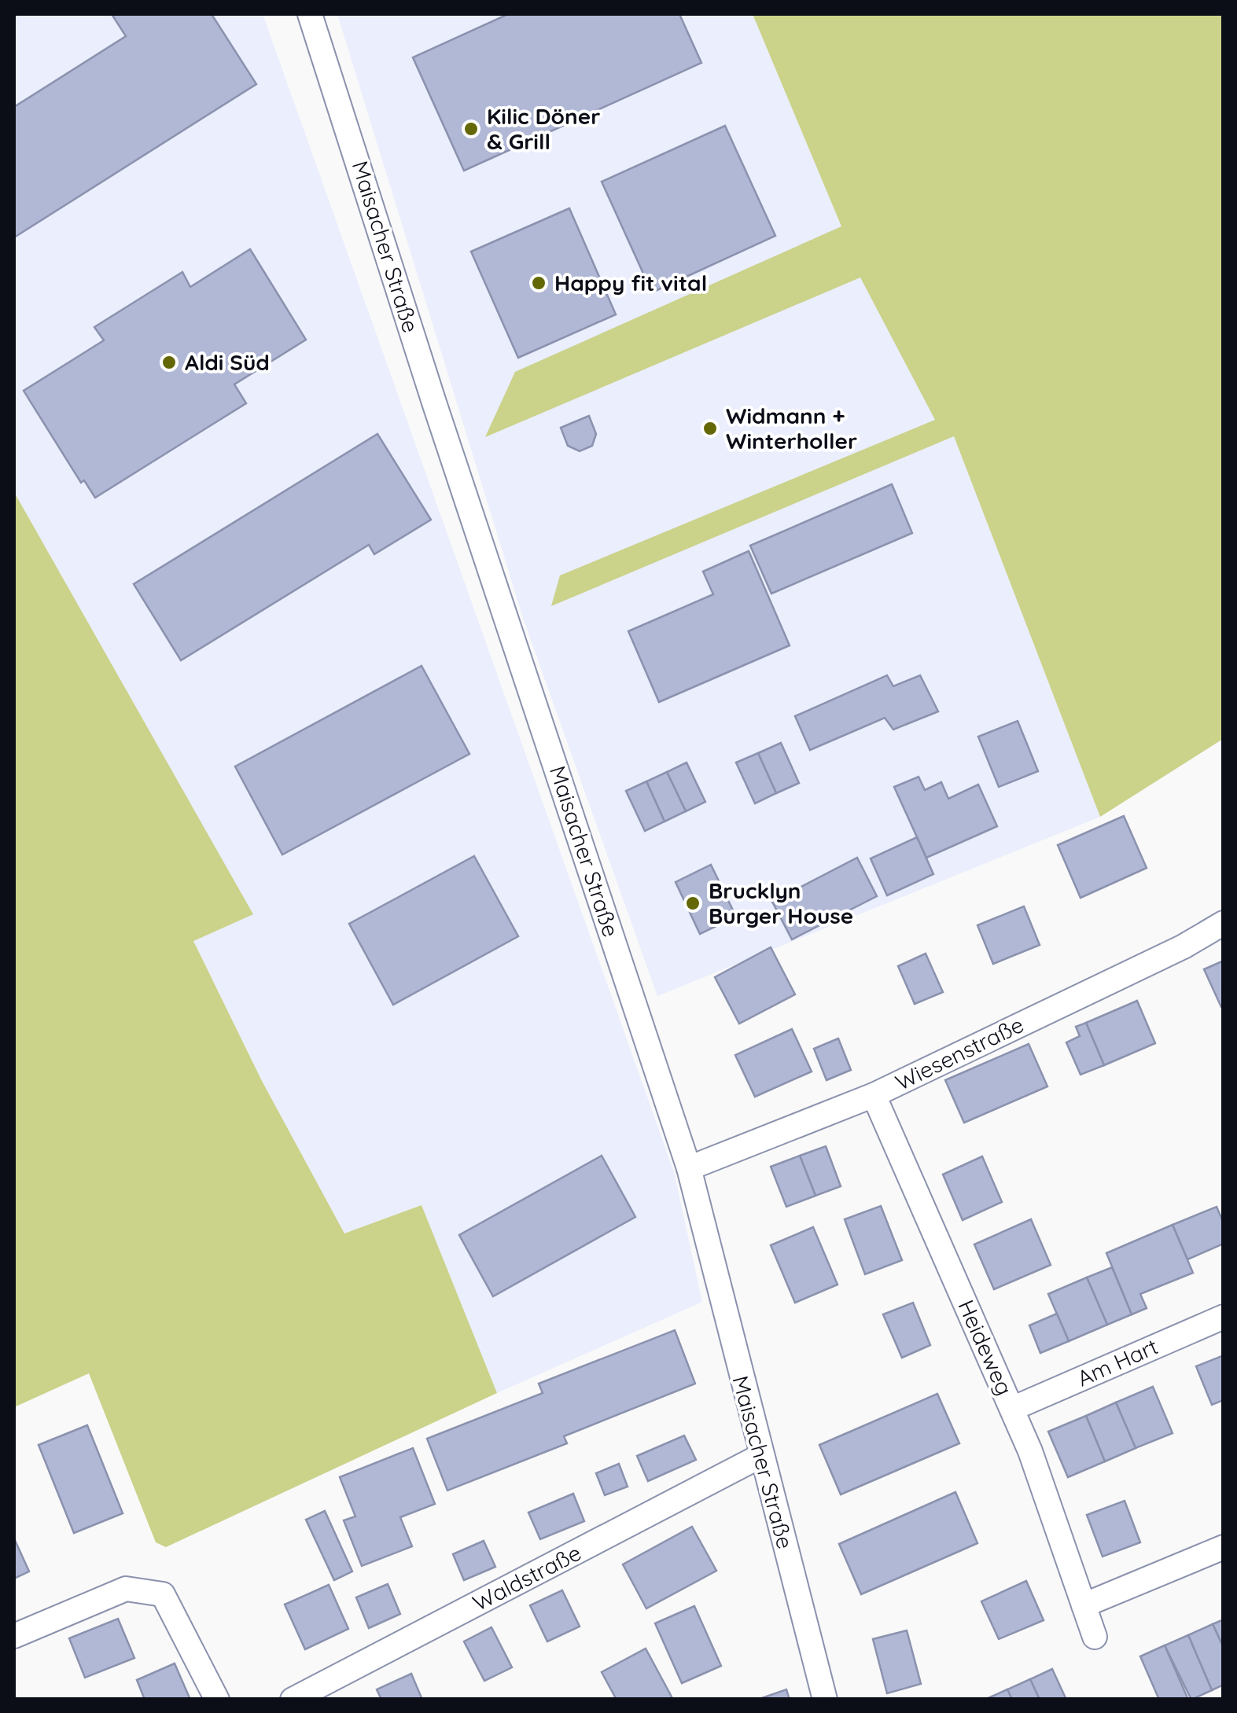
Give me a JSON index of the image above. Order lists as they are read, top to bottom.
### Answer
{
  "streets": {
    "street": [
      "Maisacher Straße",
      "Wiesenstraße",
      "Heideweg",
      "Am Hart",
      "Waldstraße"
    ]
  },
  "crossings": [
    ["Maisacher Straße", "Wiesenstraße"],
    ["Maisacher Straße", "Waldstraße"],
    ["Wiesenstraße", "Heideweg"],
    ["Heideweg", "Am Hart"]
  ],
  "places": [
    "Kilic Döner & Grill",
    "Happy fit vital",
    "Aldi Süd",
    "Widmann + Winterholler",
    "Brucklyn Burger House"
  ]
}
